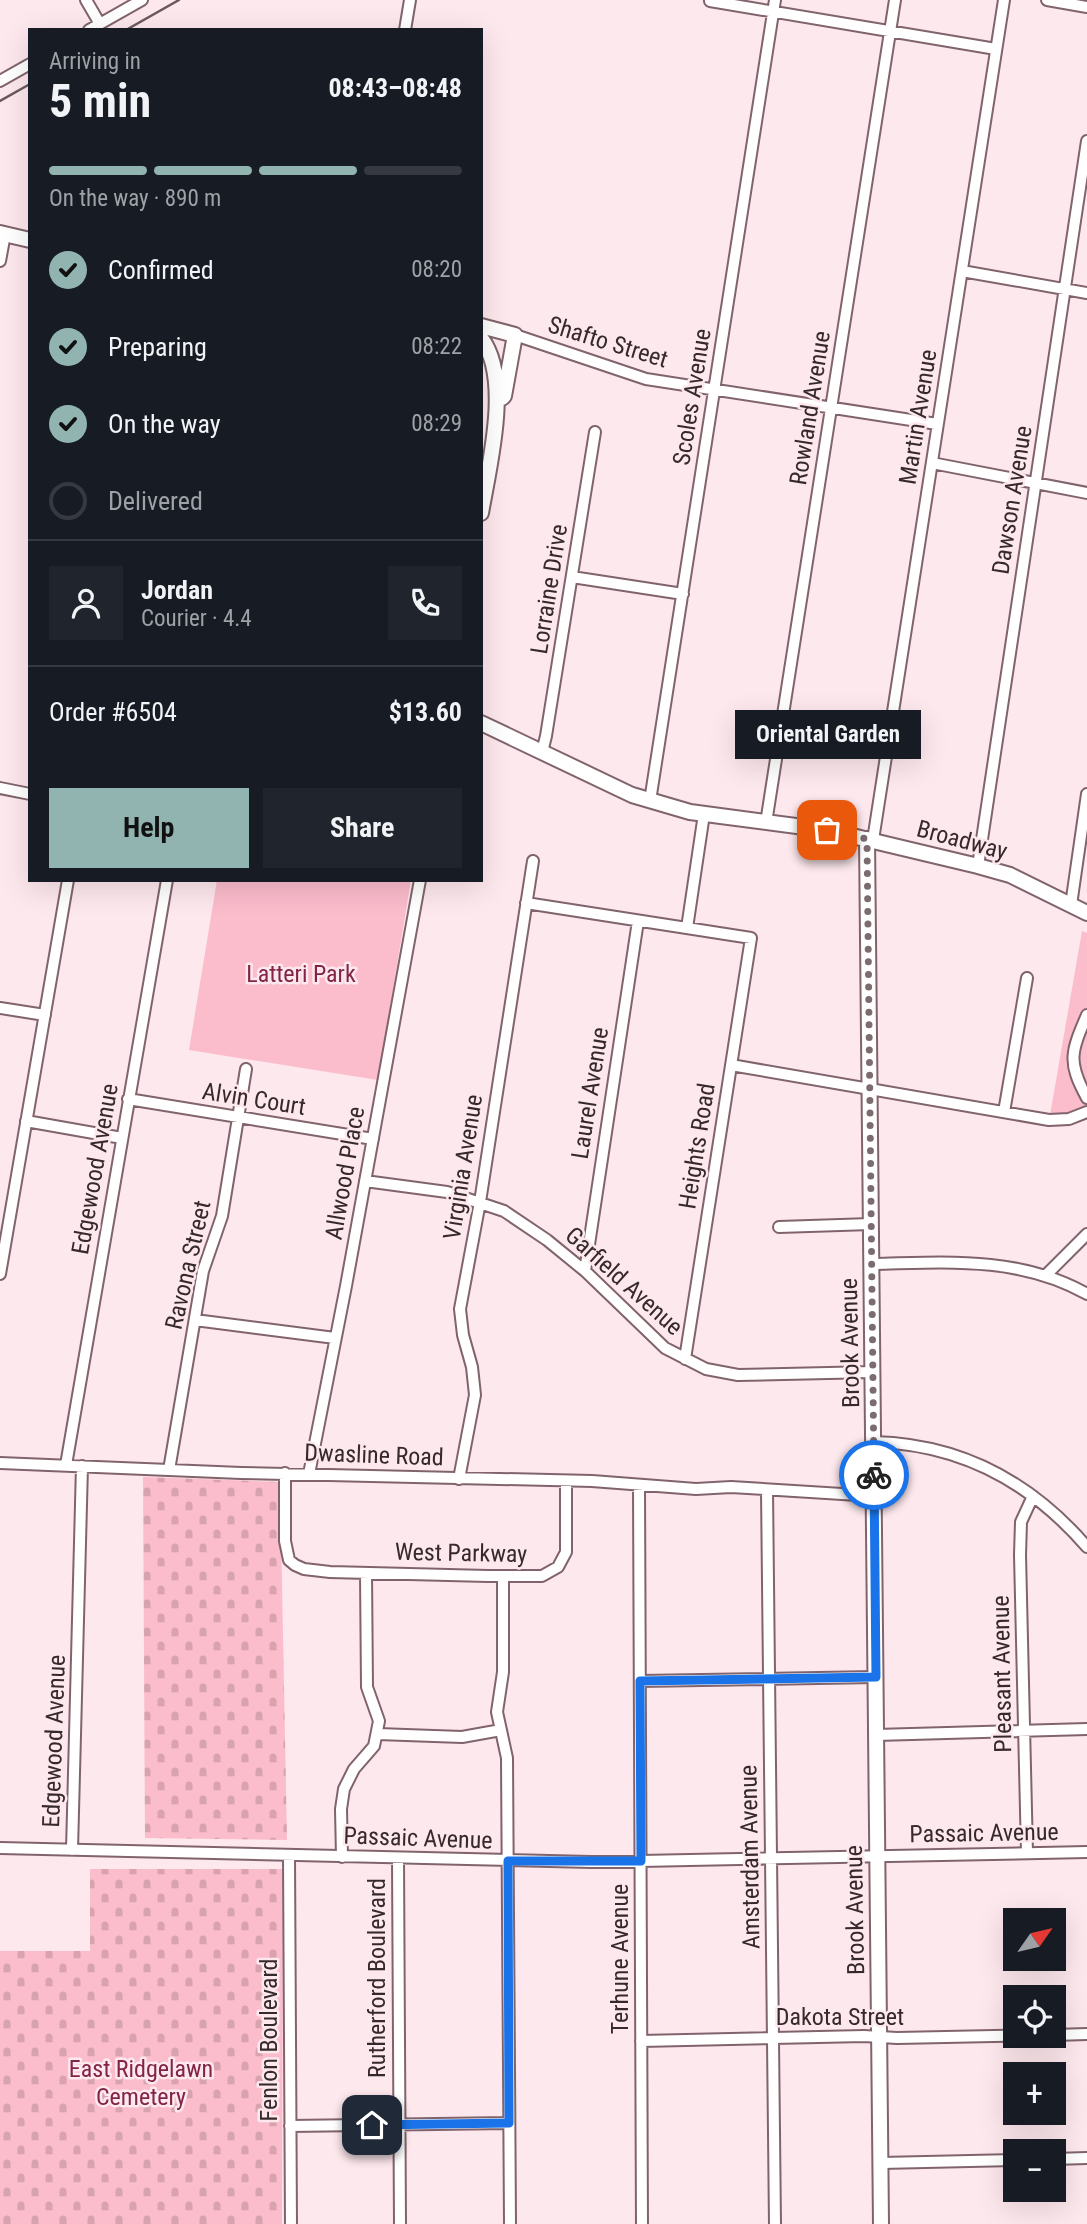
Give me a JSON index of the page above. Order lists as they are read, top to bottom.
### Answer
{
  "streets": {
    "main road": ["Broadway", "Brook Avenue"],
    "street": [
      "Shafto Street",
      "Scoles Avenue",
      "Rowland Avenue",
      "Martin Avenue",
      "Dawson Avenue",
      "Lorraine Drive",
      "Laurel Avenue",
      "Alvin Court",
      "Heights Road",
      "Virginia Avenue",
      "Edgewood Avenue",
      "Allwood Place",
      "Ravona Street",
      "Garfield Avenue",
      "Dwasline Road",
      "West Parkway",
      "Pleasant Avenue",
      "Passaic Avenue",
      "Amsterdam Avenue",
      "Terhune Avenue",
      "Rutherford Boulevard",
      "Dakota Street",
      "Fenlon Boulevard"
    ]
  },
  "crossings": [
    ["Shafto Street", "Scoles Avenue"],
    ["Shafto Street", "Rowland Avenue"],
    ["Shafto Street", "Martin Avenue"],
    ["Scoles Avenue", "Broadway"],
    ["Rowland Avenue", "Broadway"],
    ["Martin Avenue", "Broadway"],
    ["Martin Avenue", "Brook Avenue"],
    ["Dawson Avenue", "Broadway"],
    ["Lorraine Drive", "Broadway"],
    ["Broadway", "Brook Avenue"],
    ["Laurel Avenue", "Garfield Avenue"],
    ["Alvin Court", "Edgewood Avenue"],
    ["Alvin Court", "Allwood Place"],
    ["Alvin Court", "Ravona Street"],
    ["Heights Road", "Garfield Avenue"],
    ["Virginia Avenue", "Garfield Avenue"],
    ["Virginia Avenue", "Dwasline Road"],
    ["Edgewood Avenue", "Dwasline Road"],
    ["Edgewood Avenue", "Passaic Avenue"],
    ["Allwood Place", "Garfield Avenue"],
    ["Allwood Place", "Dwasline Road"],
    ["Ravona Street", "Dwasline Road"],
    ["Garfield Avenue", "Brook Avenue"],
    ["Brook Avenue", "Dwasline Road"],
    ["Brook Avenue", "Passaic Avenue"],
    ["Brook Avenue", "Dakota Street"],
    ["Dwasline Road", "West Parkway"],
    ["Dwasline Road", "Amsterdam Avenue"],
    ["Dwasline Road", "Terhune Avenue"],
    ["Pleasant Avenue", "Passaic Avenue"],
    ["Passaic Avenue", "Amsterdam Avenue"],
    ["Passaic Avenue", "Terhune Avenue"],
    ["Passaic Avenue", "Rutherford Boulevard"],
    ["Passaic Avenue", "Fenlon Boulevard"],
    ["Amsterdam Avenue", "Dakota Street"],
    ["Terhune Avenue", "Dakota Street"]
  ],
  "parks": ["Latteri Park", "East Ridgelawn Cemetery"],
  "places": ["Oriental Garden"],
  "north": "top right",
  "page": {
    "heading": ["5 min", "Arriving in", "08:43–08:48"],
    "panel": [
      "Jordan",
      "Courier · 4.4",
      "Order #6504",
      "$13.60"
    ],
    "bar": "On the way · 890 m",
    "list": [
      ["Confirmed", "08:20"],
      ["Preparing", "08:22"],
      ["On the way", "08:29"],
      "Delivered"
    ],
    "bubble": "Oriental Garden",
    "buttons": ["Help", "Share"],
    "map_buttons": ["+", "−"]
  }
}
